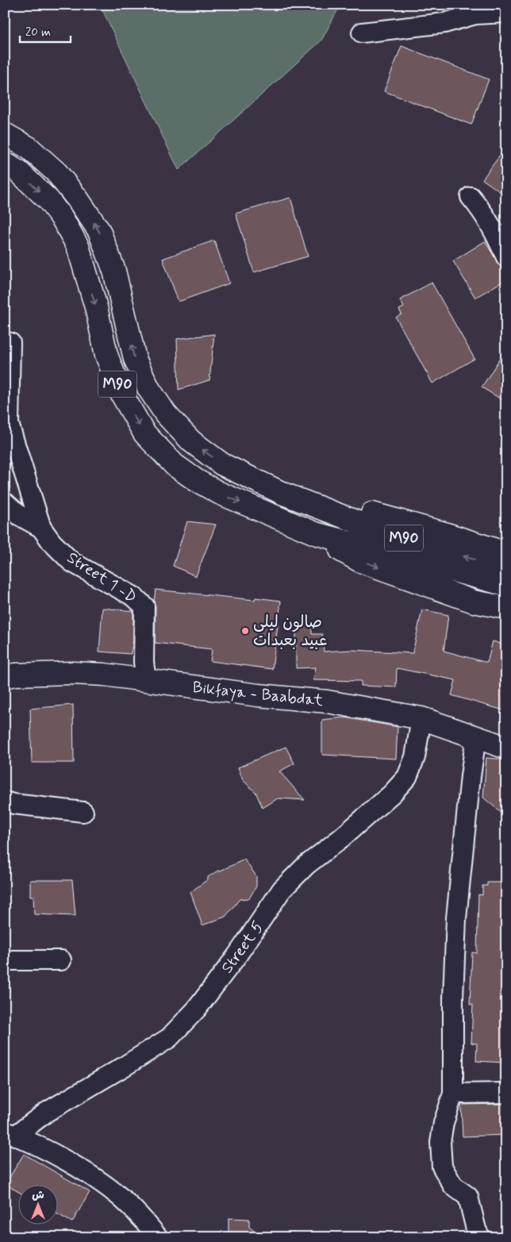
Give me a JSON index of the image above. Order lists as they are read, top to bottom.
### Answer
{
  "streets": {
    "main road": ["M90", "Bikfaya - Baabdat"],
    "street": ["Street 1 -D", "Street 5"]
  },
  "crossings": [
    ["Street 1 -D", "Bikfaya - Baabdat"],
    ["Bikfaya - Baabdat", "Street 5"]
  ],
  "places": ["صالون ليلى عبيد بعبدات"],
  "scale_bar": "20 m",
  "north": "top"
}
